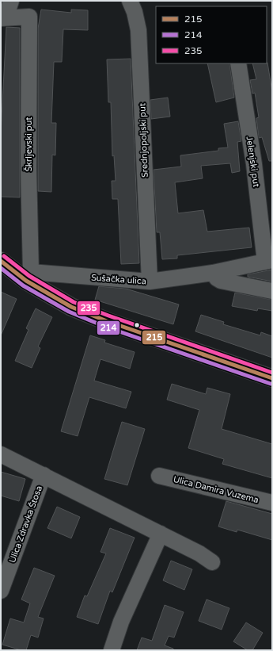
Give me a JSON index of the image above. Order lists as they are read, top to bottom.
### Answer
{
  "streets": {
    "street": [
      "Srednjopoljski put",
      "Škrljevski put",
      "Jelenjski put",
      "Sušačka ulica",
      "Ulica Damira Vuzema",
      "Ulica Zdravka Štosa"
    ]
  },
  "crossings": [
    ["Srednjopoljski put", "Sušačka ulica"],
    ["Škrljevski put", "Sušačka ulica"],
    ["Jelenjski put", "Sušačka ulica"]
  ],
  "lines": ["transit line 235", "transit line 215", "transit line 214"],
  "legend": ["215", "214", "235"]
}
